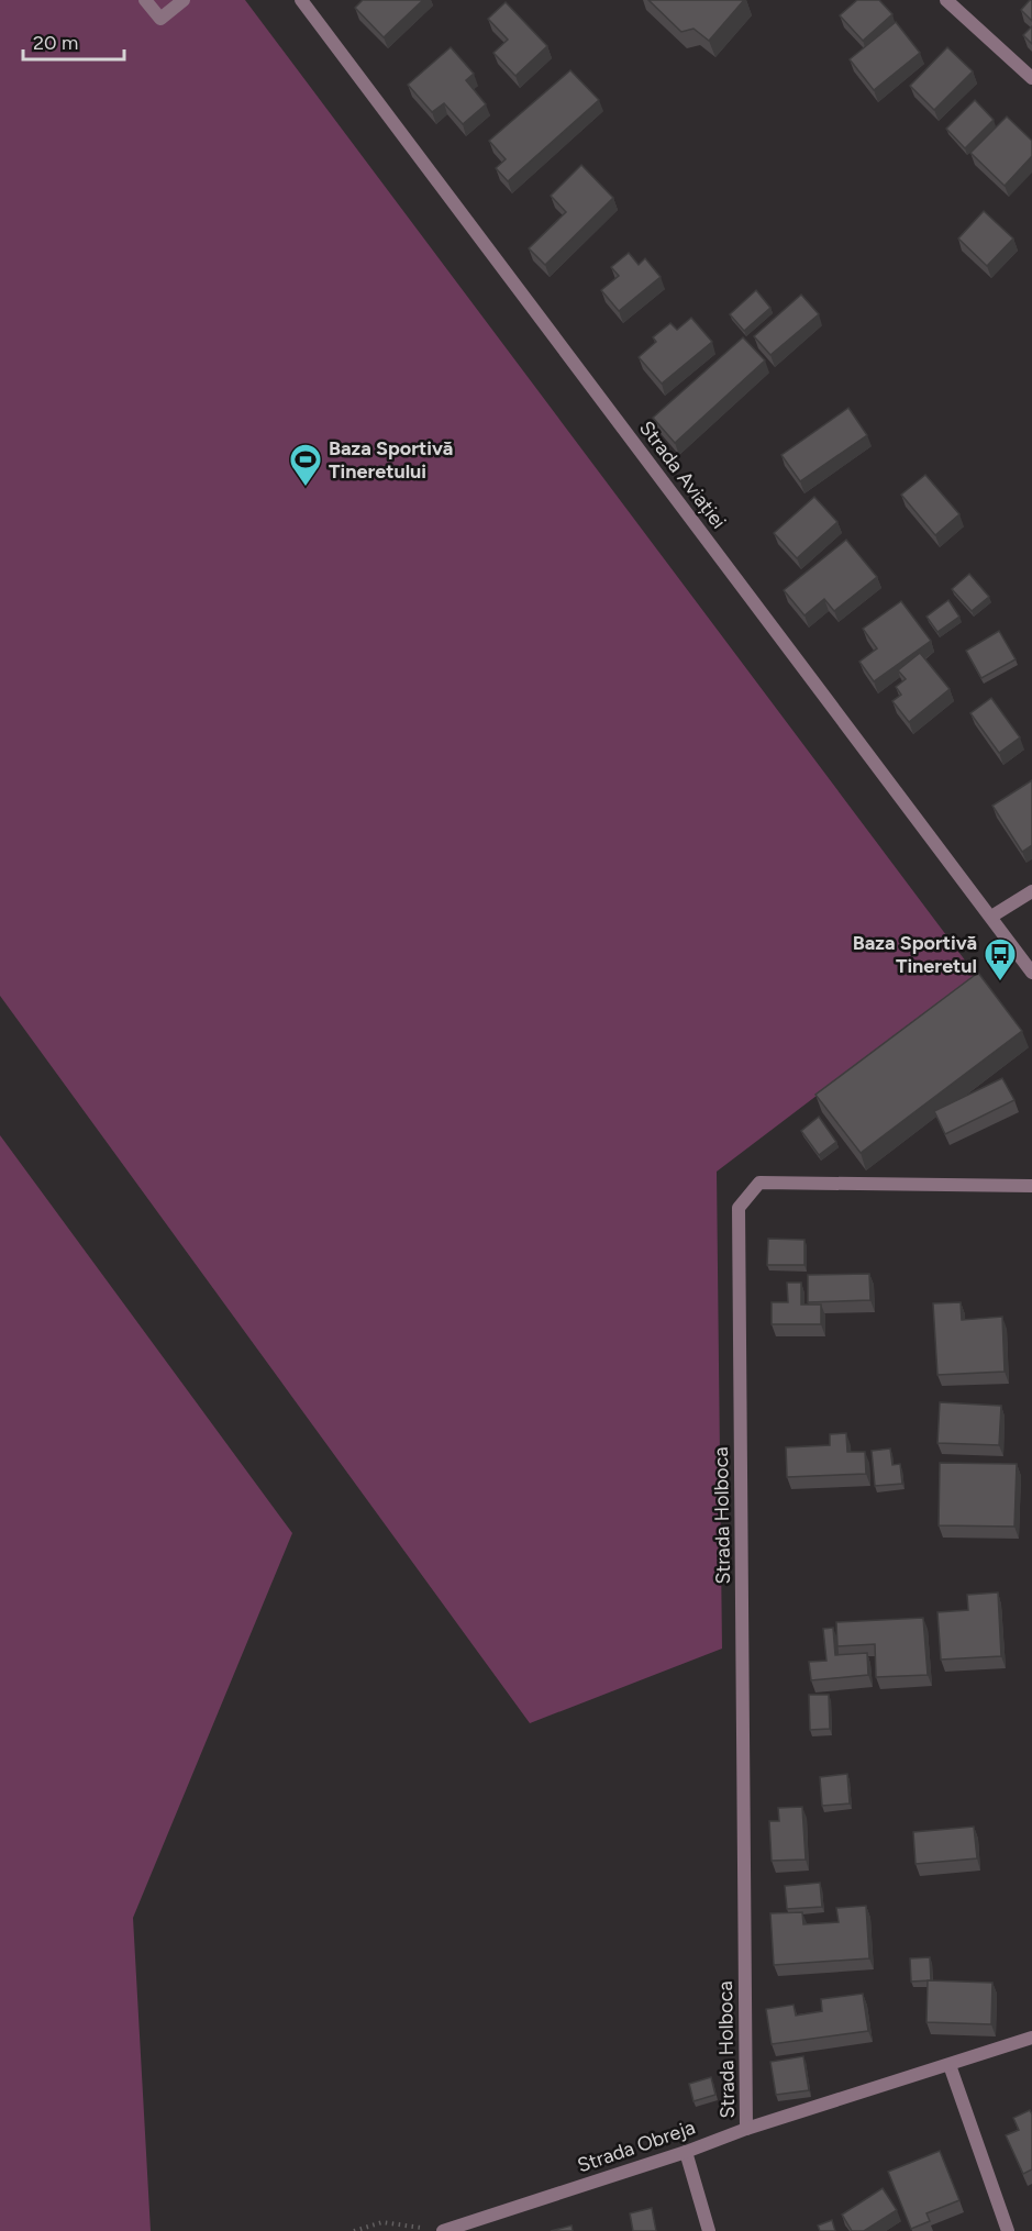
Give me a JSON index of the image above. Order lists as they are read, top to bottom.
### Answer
{
  "streets": {
    "street": ["Strada Aviației", "Strada Holboca", "Strada Obreja"]
  },
  "crossings": [
    ["Strada Holboca", "Strada Obreja"]
  ],
  "places": {
    "sports": ["Baza Sportivă Tineretului"],
    "bus stop": ["Baza Sportivă Tineretul"]
  },
  "scale_bar": "20 m"
}
